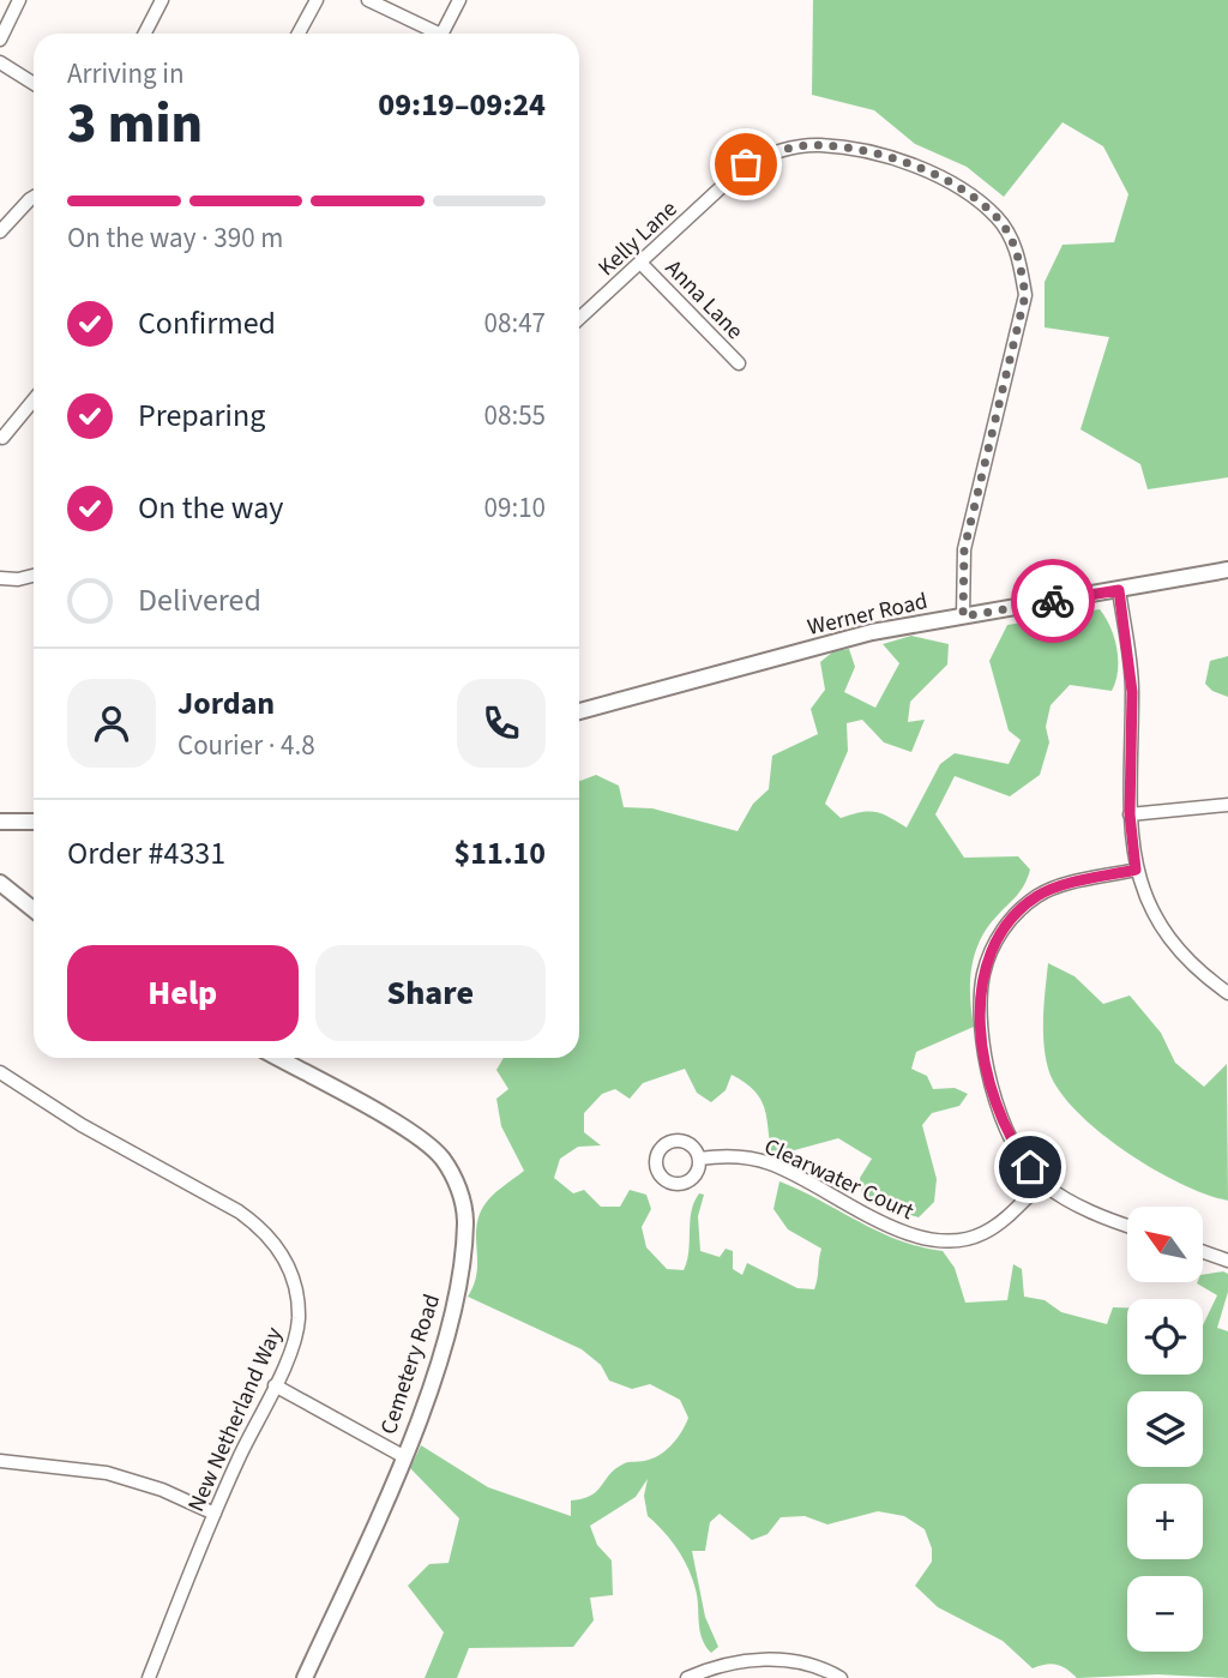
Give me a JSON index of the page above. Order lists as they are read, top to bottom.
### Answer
{
  "streets": {
    "street": [
      "Kelly Lane",
      "Anna Lane",
      "Werner Road",
      "Clearwater Court",
      "Cemetery Road",
      "New Netherland Way"
    ]
  },
  "crossings": [
    ["Kelly Lane", "Anna Lane"],
    ["Kelly Lane", "Werner Road"]
  ],
  "north": "top left",
  "page": {
    "heading": ["3 min", "Arriving in", "09:19–09:24"],
    "panel": [
      "Jordan",
      "Courier · 4.8",
      "Order #4331",
      "$11.10"
    ],
    "bar": "On the way · 390 m",
    "list": [
      ["Confirmed", "08:47"],
      ["Preparing", "08:55"],
      ["On the way", "09:10"],
      "Delivered"
    ],
    "buttons": ["Help", "Share"],
    "map_buttons": ["+", "−"]
  }
}
